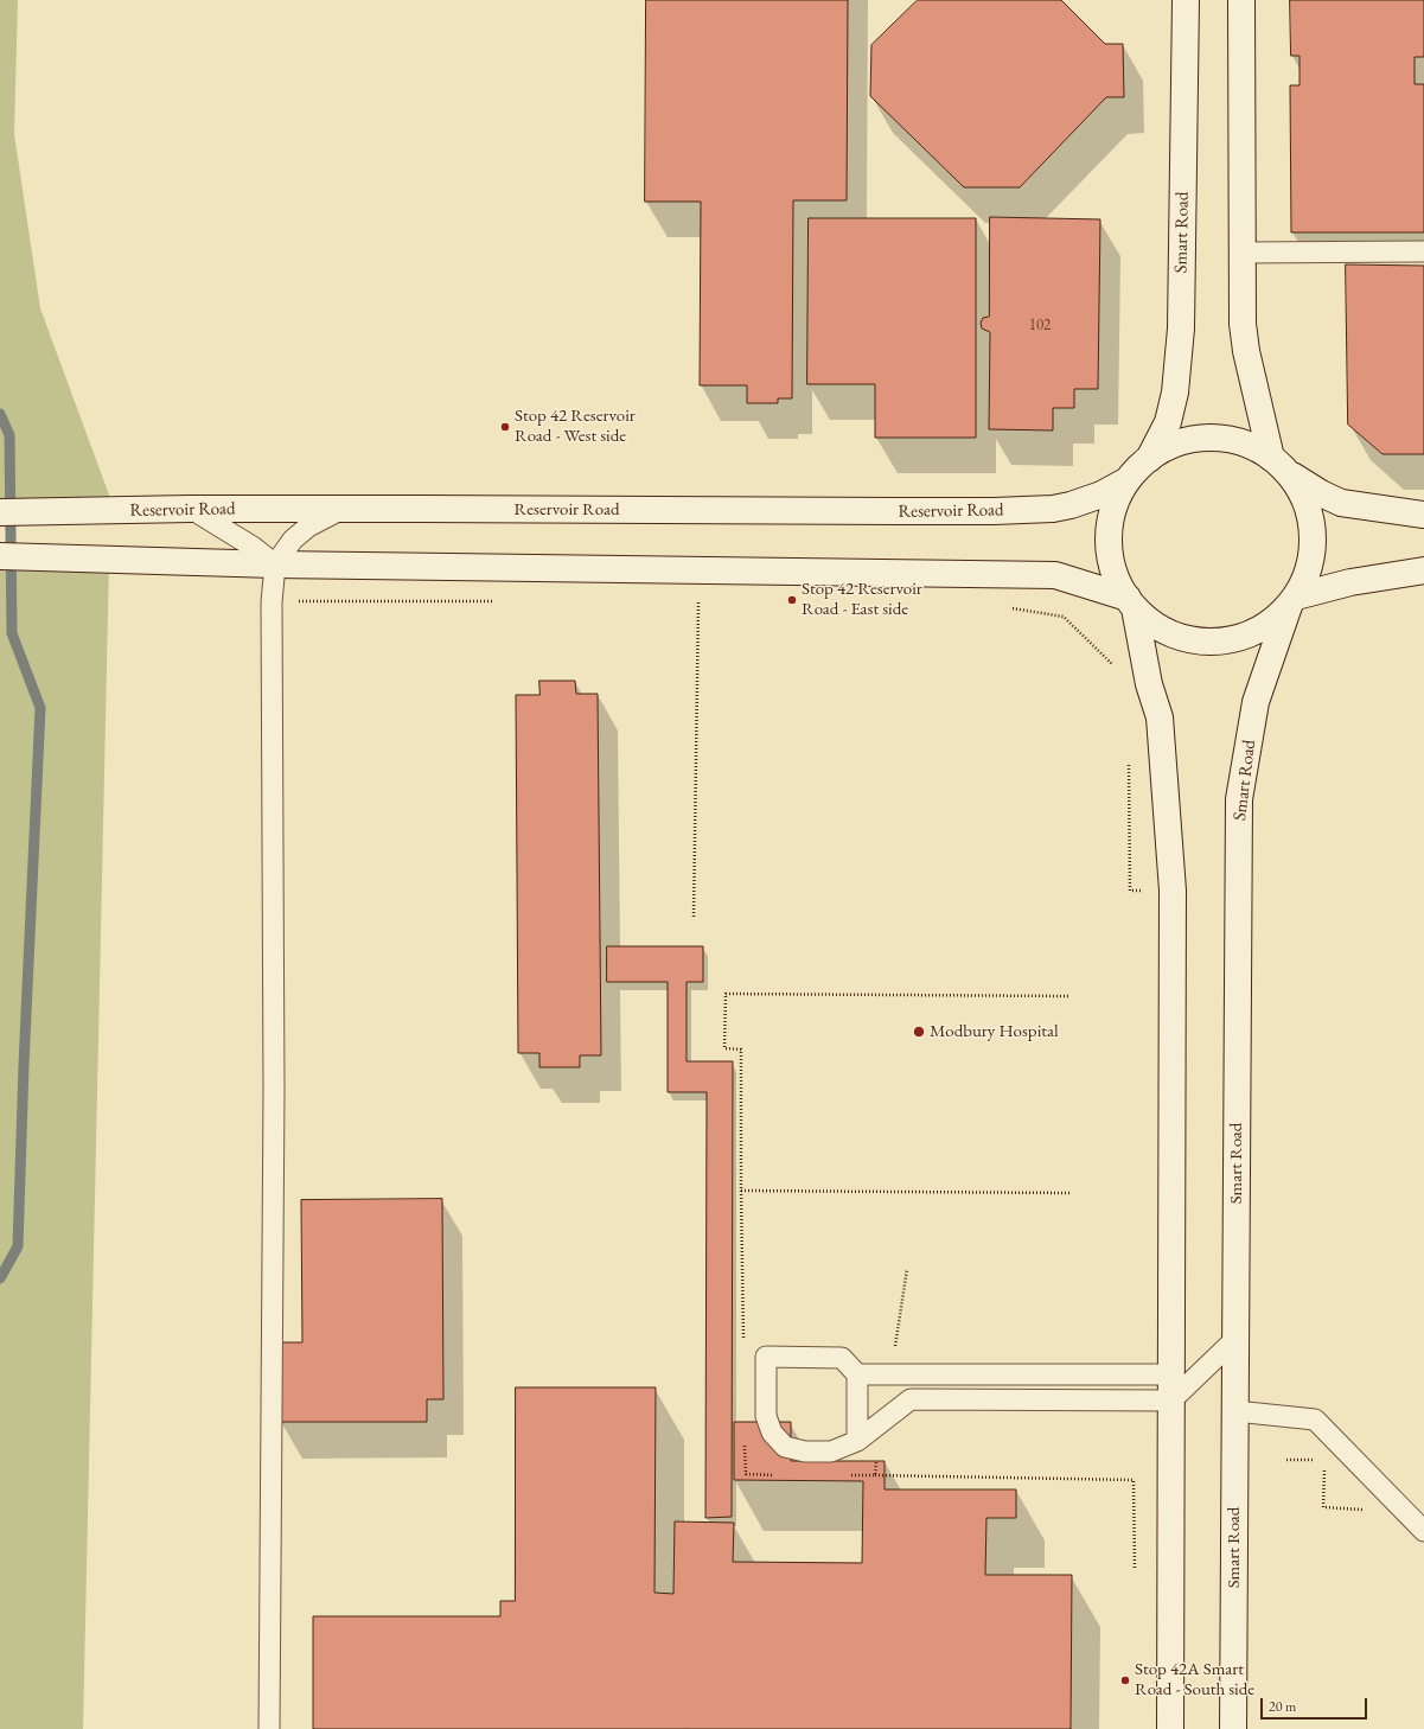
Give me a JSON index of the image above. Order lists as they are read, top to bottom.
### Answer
{
  "streets": {
    "main road": ["Smart Road", "Reservoir Road"]
  },
  "places": [
    "Stop 42 Reservoir Road - West side",
    "Stop 42 Reservoir Road - East side",
    "Modbury Hospital",
    "Stop 42A Smart Road - South side"
  ],
  "house_numbers": ["102"],
  "scale_bar": "20 m"
}
